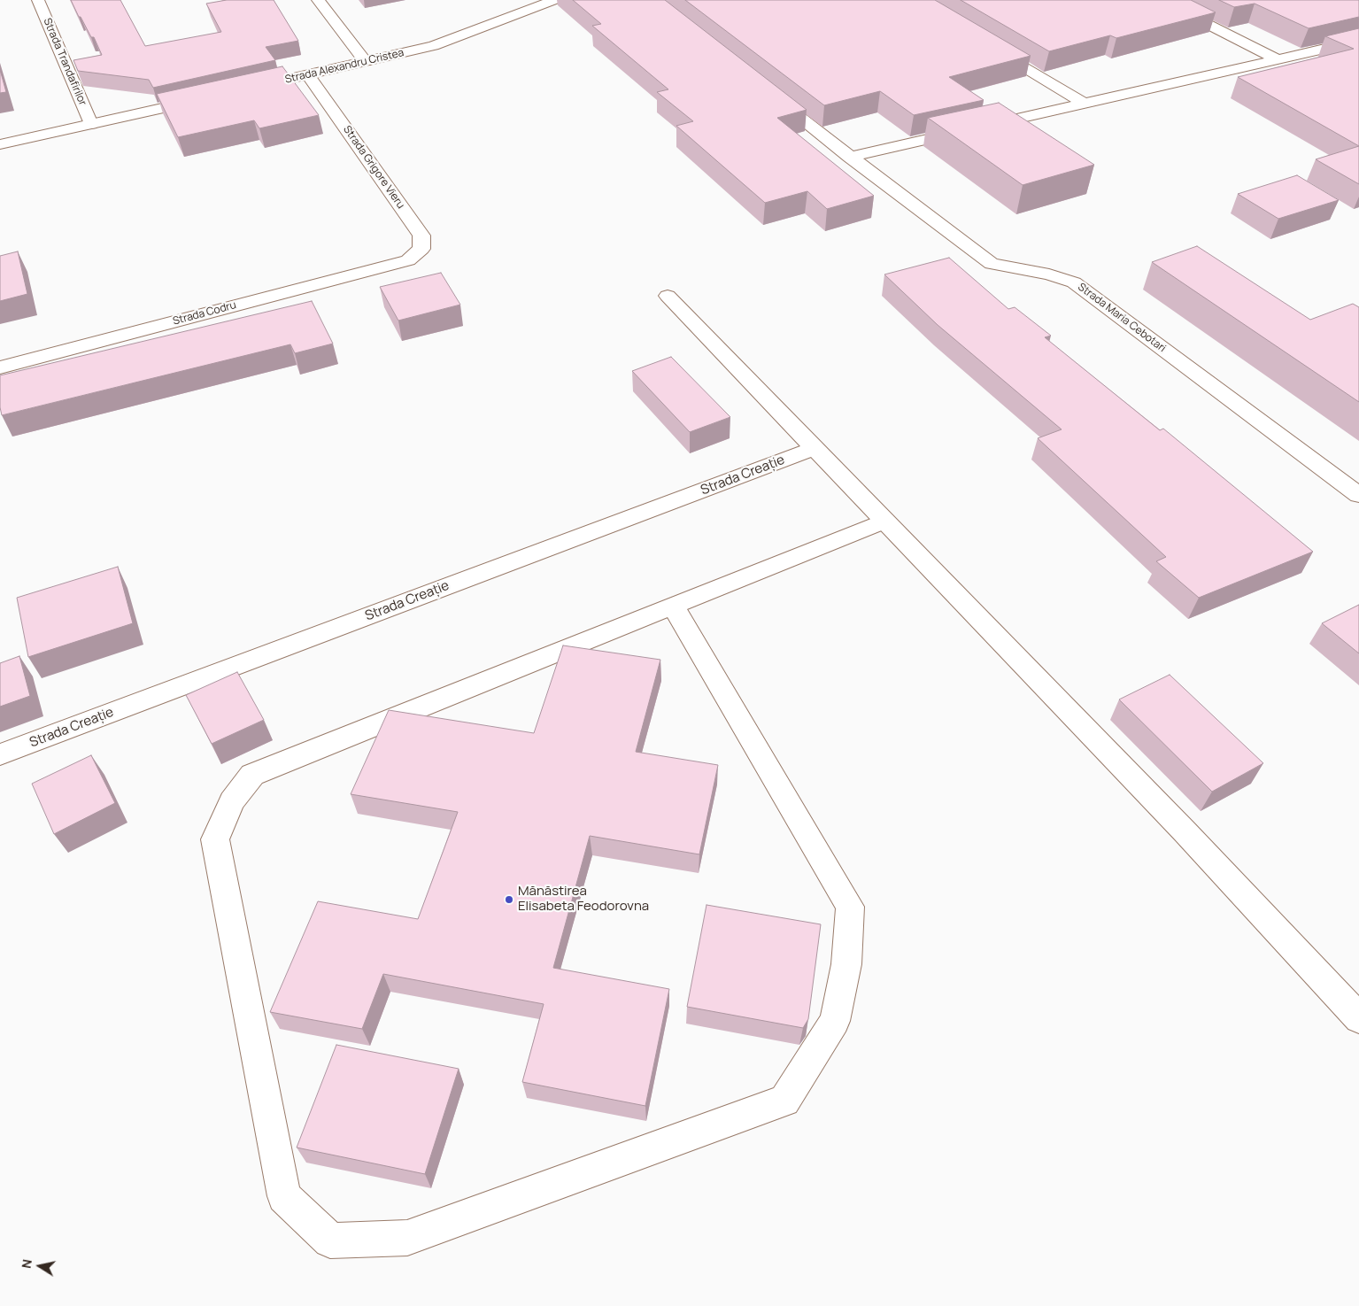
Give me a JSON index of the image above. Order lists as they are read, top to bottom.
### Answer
{
  "streets": {
    "street": [
      "Strada Trandafirilor",
      "Strada Alexandru Cristea",
      "Strada Grigore Vieru",
      "Strada Codru",
      "Strada Maria Cebotari",
      "Strada Creație"
    ]
  },
  "crossings": [
    ["Strada Alexandru Cristea", "Strada Grigore Vieru"],
    ["Strada Grigore Vieru", "Strada Codru"]
  ],
  "places": ["Mănăstirea Elisabeta Feodorovna"],
  "north": "left"
}
